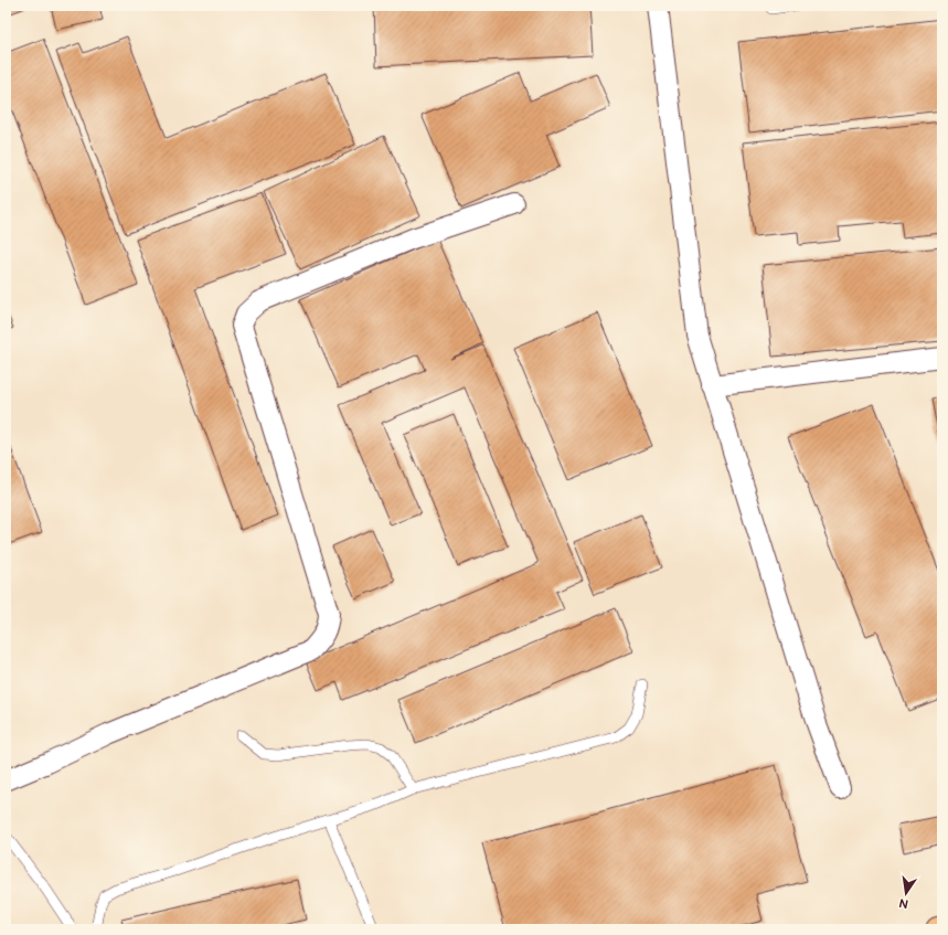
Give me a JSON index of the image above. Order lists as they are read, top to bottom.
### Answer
{
  "north": "bottom"
}
